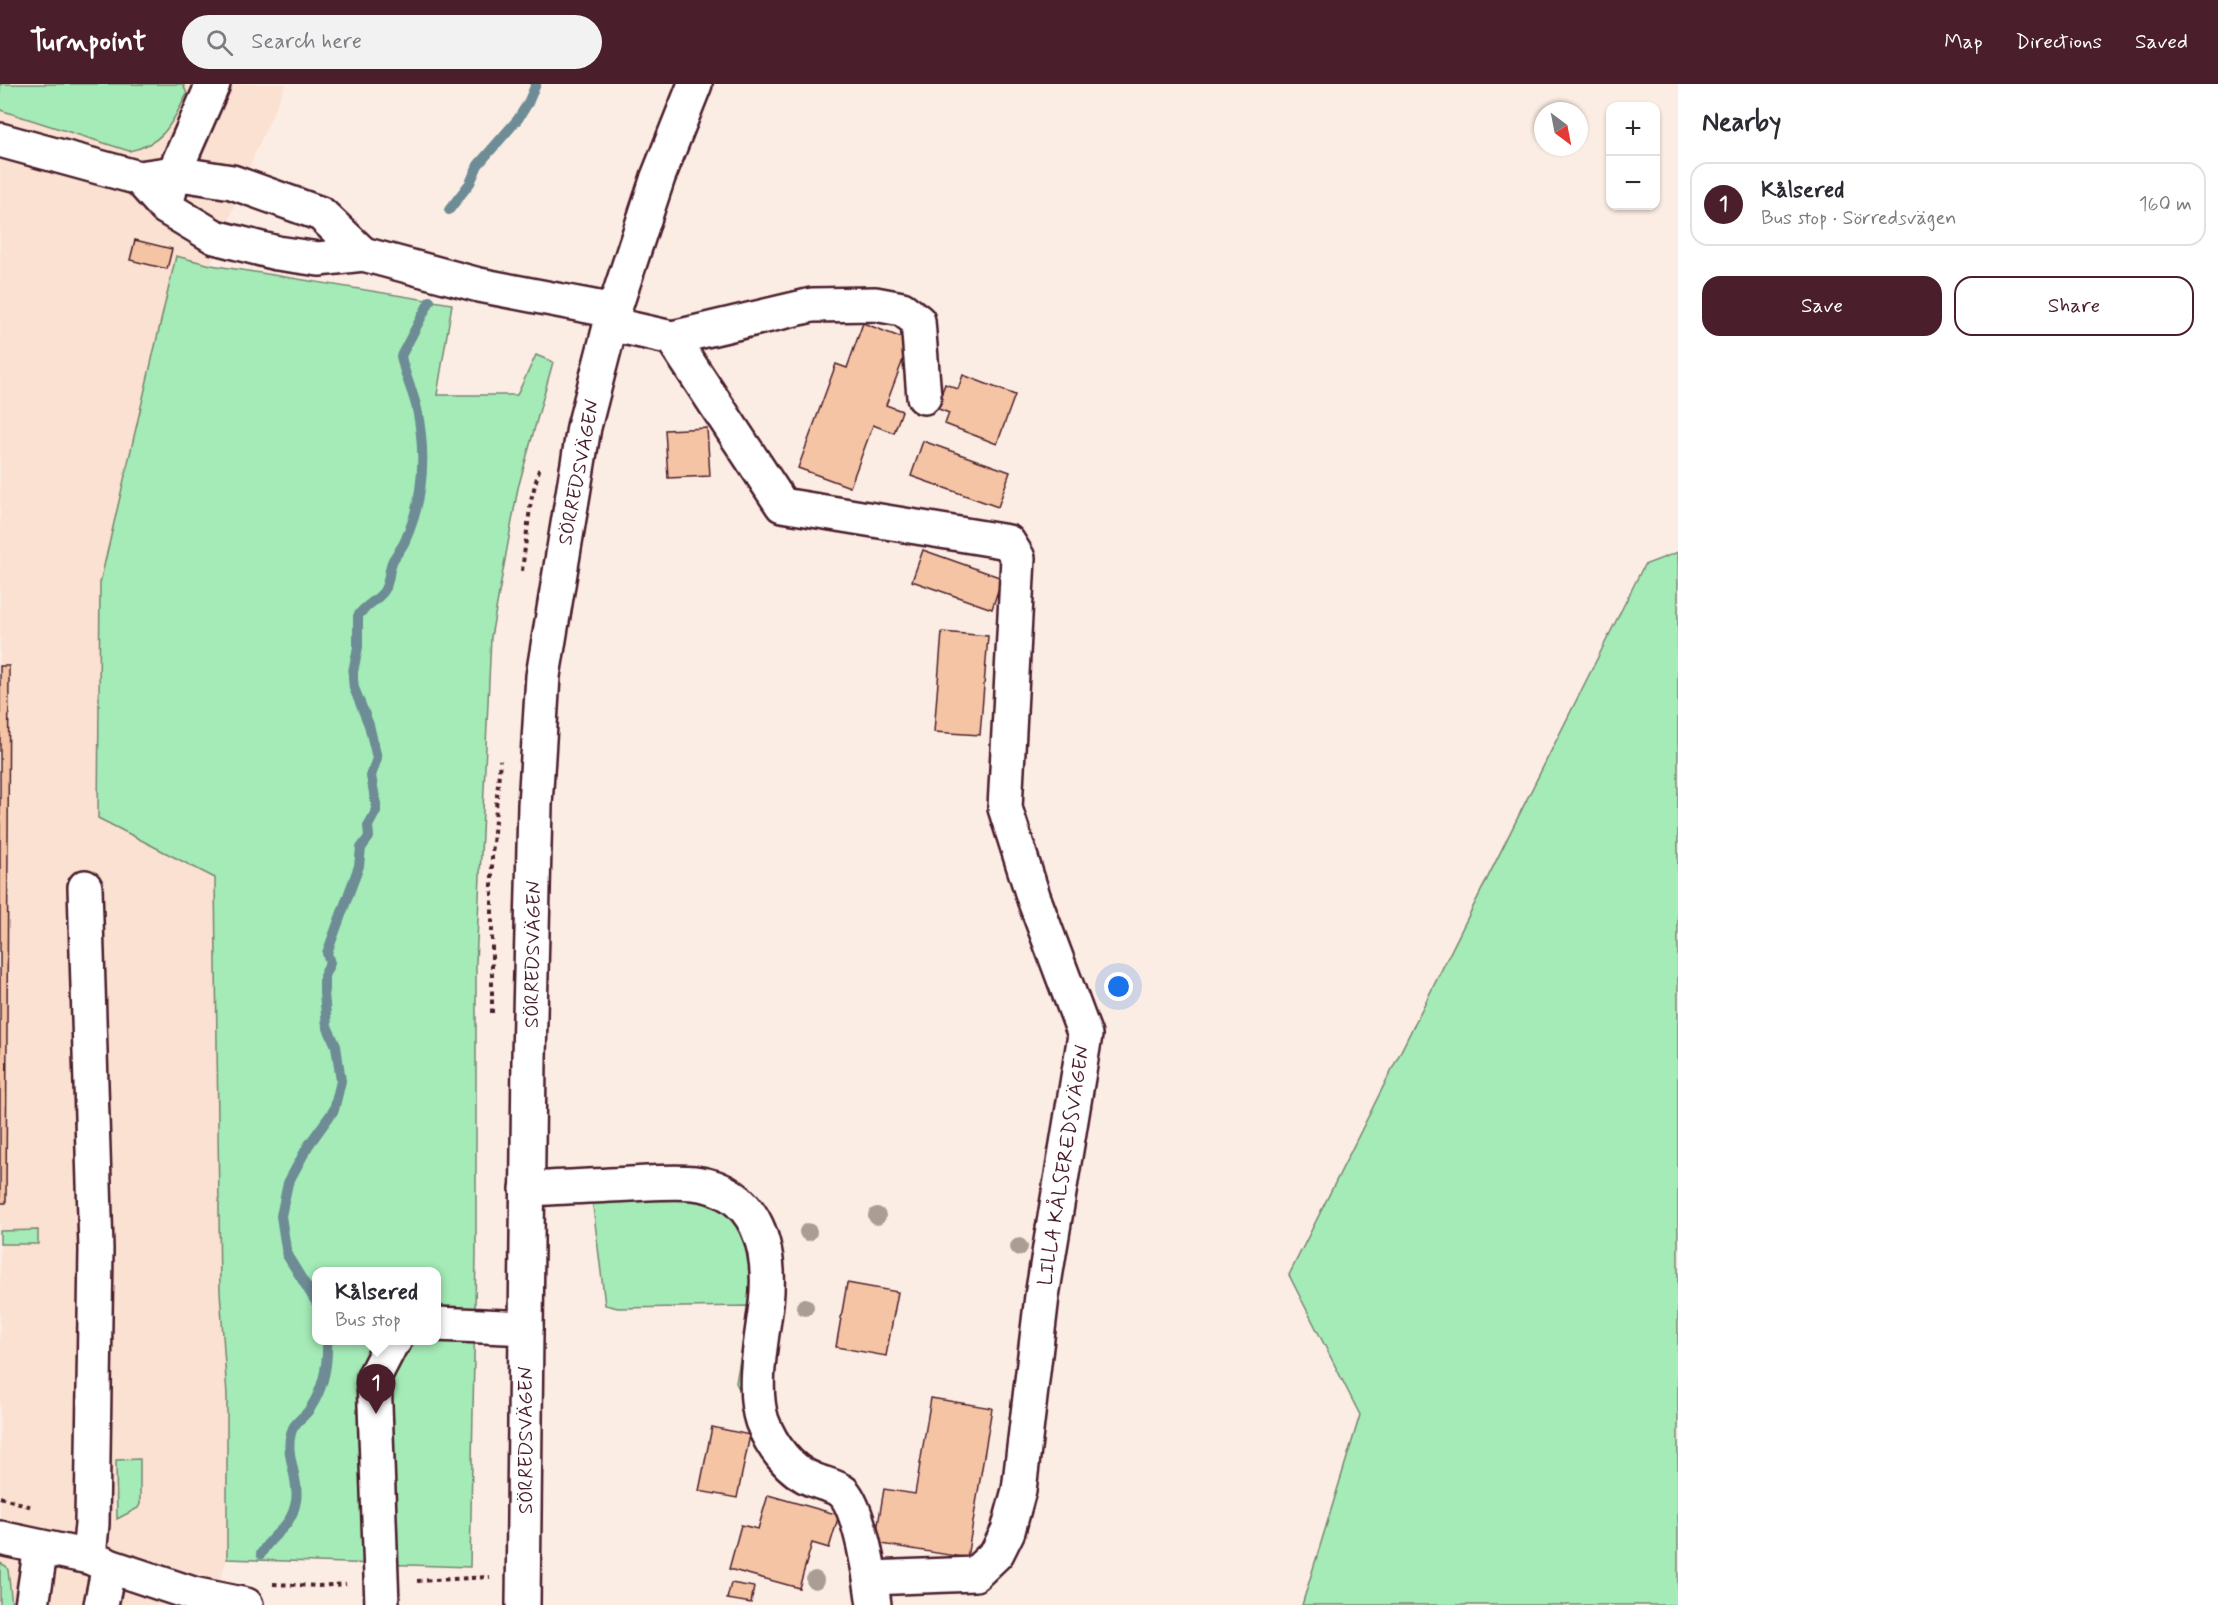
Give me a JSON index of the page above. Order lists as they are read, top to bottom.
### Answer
{
  "streets": {
    "street": ["SÖRREDSVÄGEN", "LILLA KÅLSEREDSVÄGEN"]
  },
  "north": "bottom right",
  "page": {
    "header": "Turnpoint",
    "search": "Search here",
    "nav": ["Map", "Directions", "Saved"],
    "heading": "Nearby",
    "map_buttons": ["+", "−"],
    "list": [
      {
        "mark": "1",
        "name": "Kålsered",
        "note": "Bus stop · Sörredsvägen",
        "value": "160 m"
      }
    ],
    "buttons": ["Save", "Share"],
    "popup": ["Kålsered", "Bus stop"],
    "pins": "1"
  }
}
